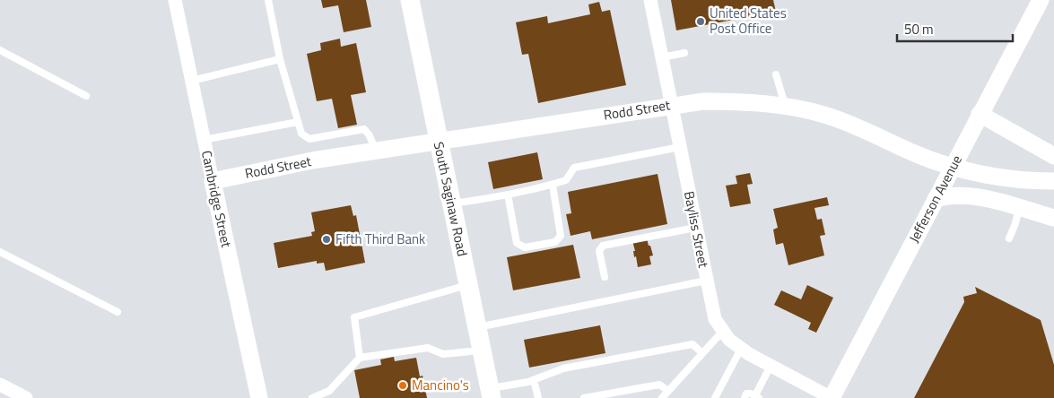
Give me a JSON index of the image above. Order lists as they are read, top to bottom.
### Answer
{
  "streets": {
    "main road": ["South Saginaw Road"],
    "street": [
      "Rodd Street",
      "Cambridge Street",
      "Jefferson Avenue",
      "Bayliss Street"
    ]
  },
  "crossings": [
    ["Rodd Street", "Cambridge Street"],
    ["Rodd Street", "South Saginaw Road"],
    ["Rodd Street", "Jefferson Avenue"],
    ["Rodd Street", "Bayliss Street"],
    ["Jefferson Avenue", "Bayliss Street"]
  ],
  "places": ["United States Post Office", "Fifth Third Bank", "Mancino's"],
  "scale_bar": "50 m"
}
